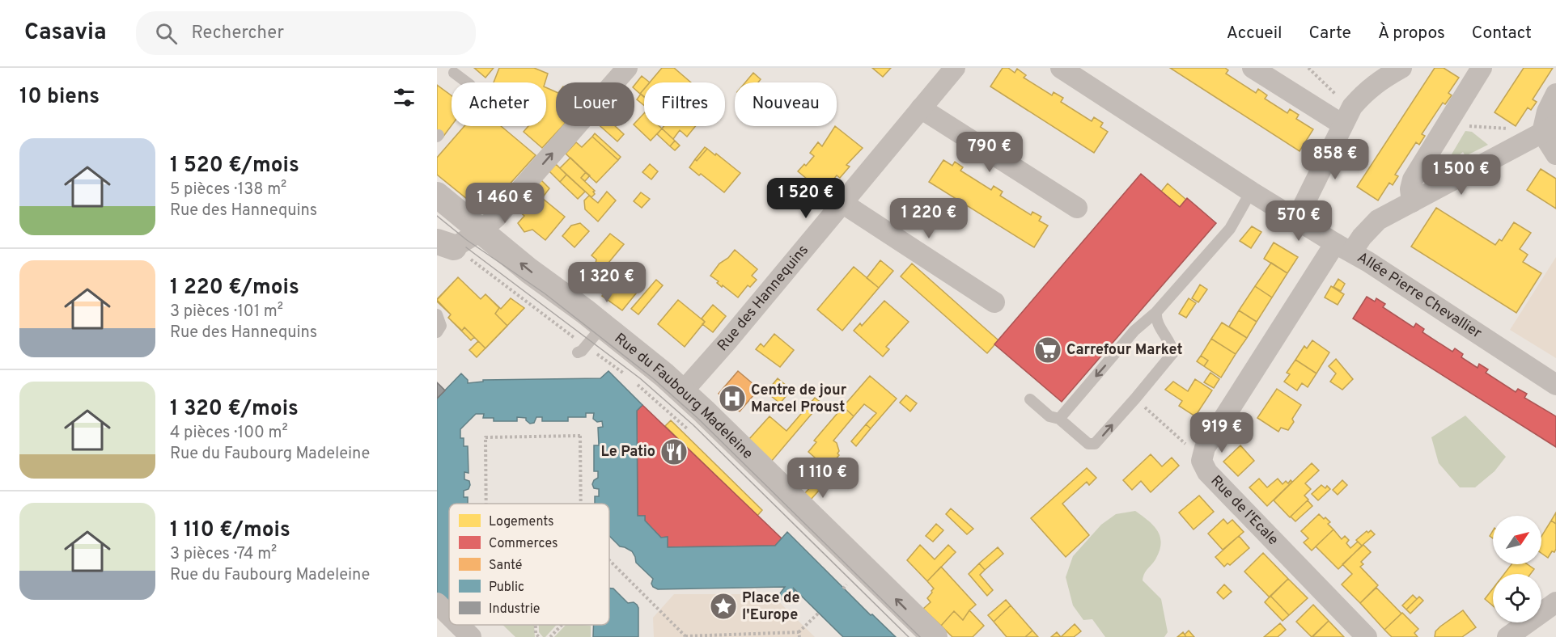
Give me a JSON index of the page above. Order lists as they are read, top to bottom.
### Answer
{
  "streets": {
    "street": [
      "Allée Pierre Chevallier",
      "Rue des Hannequins",
      "Rue du Faubourg Madeleine",
      "Rue de l'Ecale"
    ]
  },
  "crossings": [
    ["Rue des Hannequins", "Rue du Faubourg Madeleine"]
  ],
  "one_way": ["Rue du Faubourg Madeleine"],
  "places": {
    "supermarket": ["Carrefour Market"],
    "hospital": ["Centre de jour Marcel Proust"],
    "restaurant": ["Le Patio"],
    "place": ["Place de l'Europe"]
  },
  "legend": [
    "Logements",
    "Commerces",
    "Santé",
    "Public",
    "Industrie"
  ],
  "north": "top right",
  "page": {
    "header": "Casavia",
    "search": "Rechercher",
    "nav": [
      "Accueil",
      "Carte",
      "À propos",
      "Contact"
    ],
    "heading": "10 biens",
    "chip": [
      "Acheter",
      "Louer",
      "Filtres",
      "Nouveau"
    ],
    "list": [
      {
        "name": "1 520 €/mois",
        "note": "5 pièces · 138 m² · Rue des Hannequins"
      },
      {
        "name": "1 220 €/mois",
        "note": "3 pièces · 101 m² · Rue des Hannequins"
      },
      {
        "name": "1 320 €/mois",
        "note": "4 pièces · 100 m² · Rue du Faubourg Madeleine"
      },
      {
        "name": "1 110 €/mois",
        "note": "3 pièces · 74 m² · Rue du Faubourg Madeleine"
      }
    ],
    "price": [
      "790 €",
      "858 €",
      "1 500 €",
      "1 520 €",
      "1 460 €",
      "1 220 €",
      "570 €",
      "1 320 €",
      "919 €",
      "1 110 €"
    ]
  }
}
